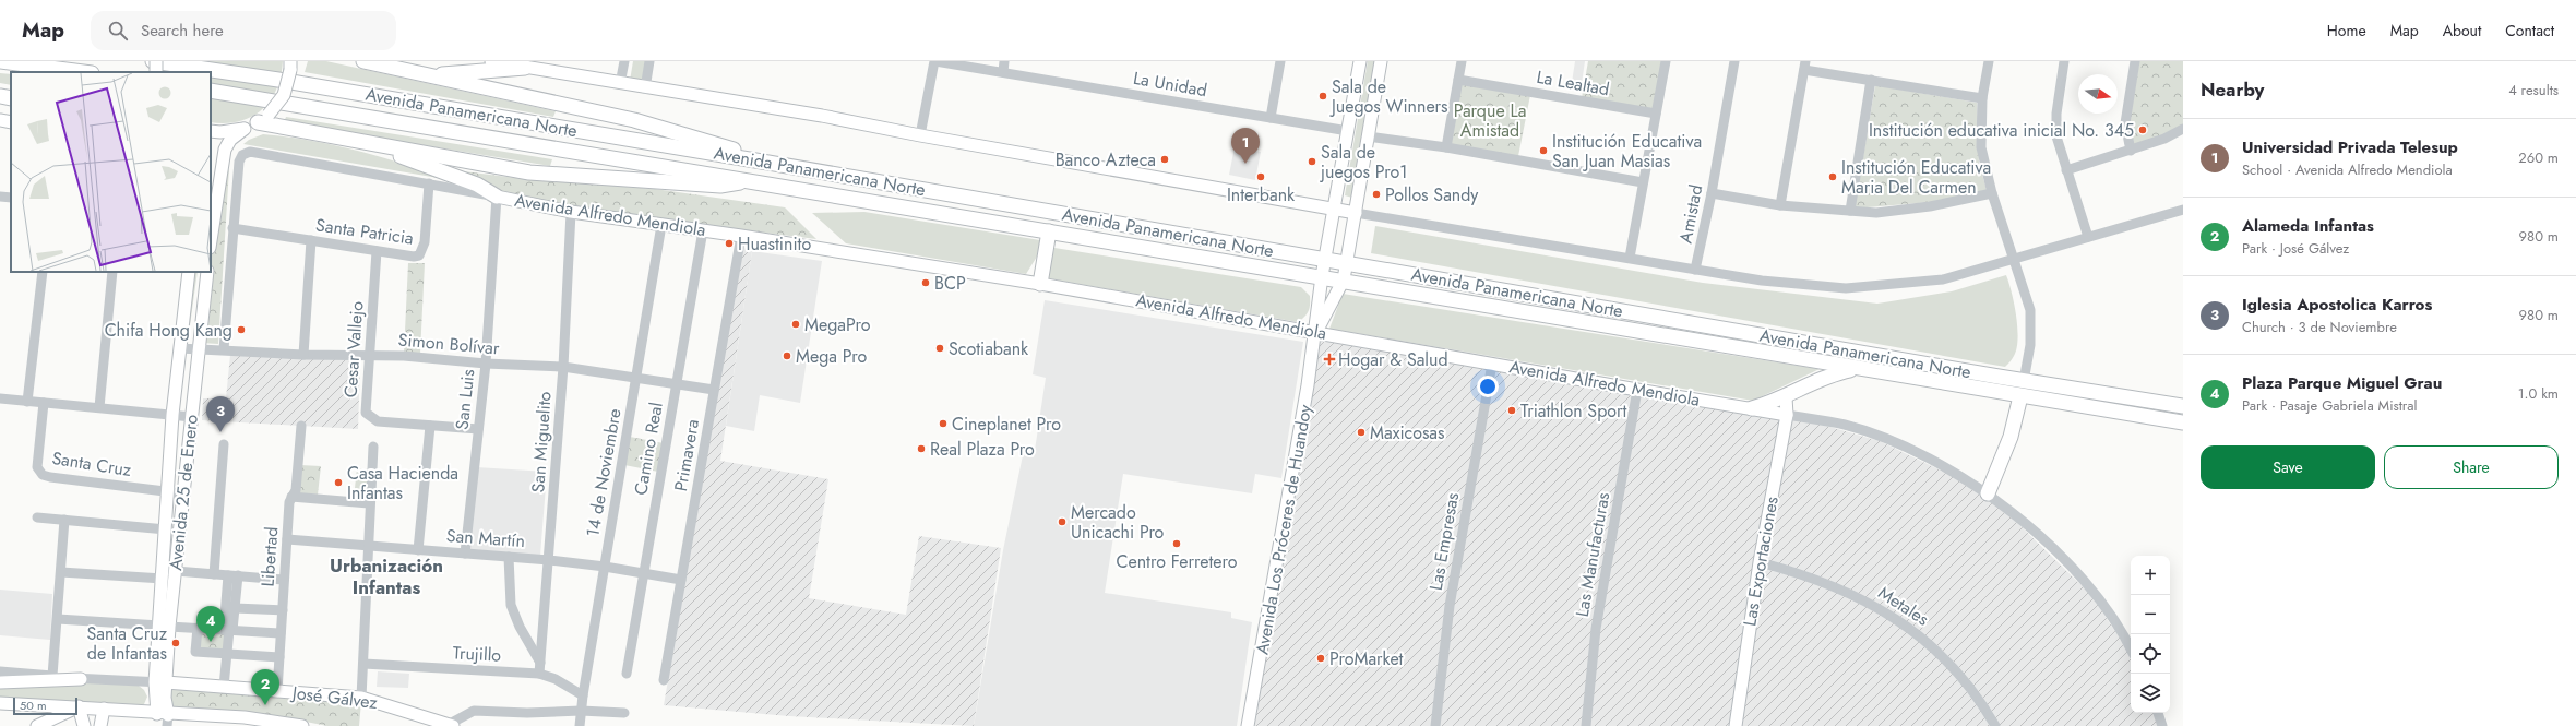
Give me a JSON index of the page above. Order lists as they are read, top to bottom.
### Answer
{
  "streets": {
    "highway": ["Avenida Panamericana Norte"],
    "main road": [
      "Avenida Alfredo Mendiola",
      "Avenida 25 de Enero",
      "Avenida Los Próceres de Huandoy",
      "Las Exportaciones",
      "José Gálvez"
    ],
    "street": [
      "La Lealtad",
      "La Unidad",
      "Amistad",
      "Santa Patricia",
      "Simon Bolívar",
      "Cesar Vallejo",
      "San Luis",
      "San Miguelito",
      "Camino Real",
      "Primavera",
      "Santa Cruz",
      "14 de Noviembre",
      "San Martín",
      "Las Empresas",
      "Las Manufacturas",
      "Libertad",
      "Metales",
      "Trujillo"
    ]
  },
  "crossings": [
    ["La Unidad", "Avenida Los Próceres de Huandoy"],
    ["Avenida Panamericana Norte", "Avenida Los Próceres de Huandoy"],
    ["Avenida Alfredo Mendiola", "Santa Patricia"],
    ["Avenida Alfredo Mendiola", "San Luis"],
    ["Avenida Alfredo Mendiola", "San Miguelito"],
    ["Avenida Alfredo Mendiola", "Camino Real"],
    ["Avenida Alfredo Mendiola", "Primavera"],
    ["Avenida Alfredo Mendiola", "14 de Noviembre"],
    ["Avenida Alfredo Mendiola", "Avenida Los Próceres de Huandoy"],
    ["Avenida Alfredo Mendiola", "Las Empresas"],
    ["Avenida Alfredo Mendiola", "Las Manufacturas"],
    ["Avenida Alfredo Mendiola", "Las Exportaciones"],
    ["Santa Patricia", "Cesar Vallejo"],
    ["Simon Bolívar", "Cesar Vallejo"],
    ["Simon Bolívar", "San Luis"],
    ["Simon Bolívar", "San Miguelito"],
    ["Simon Bolívar", "Camino Real"],
    ["Simon Bolívar", "Primavera"],
    ["Simon Bolívar", "14 de Noviembre"],
    ["Simon Bolívar", "Avenida 25 de Enero"],
    ["Cesar Vallejo", "San Luis"],
    ["San Luis", "San Martín"],
    ["San Miguelito", "San Martín"],
    ["San Miguelito", "Trujillo"],
    ["Camino Real", "San Martín"],
    ["Primavera", "San Martín"],
    ["Santa Cruz", "Avenida 25 de Enero"],
    ["14 de Noviembre", "San Martín"],
    ["14 de Noviembre", "Trujillo"],
    ["14 de Noviembre", "José Gálvez"],
    ["Avenida 25 de Enero", "José Gálvez"],
    ["San Martín", "Libertad"],
    ["Libertad", "José Gálvez"],
    ["Las Exportaciones", "Metales"]
  ],
  "districts": ["Urbanización Infantas"],
  "parks": ["Parque La Amistad"],
  "places": {
    "other": [
      "Sala de Juegos Winners",
      "Institución educativa inicial No. 345",
      "Institución Educativa San Juan Masias",
      "Banco Azteca",
      "Sala de juegos Pro1",
      "Interbank",
      "Institución Educativa Maria Del Carmen",
      "Pollos Sandy",
      "Huastinito",
      "BCP",
      "MegaPro",
      "Chifa Hong Kang",
      "Scotiabank",
      "Mega Pro",
      "Triathlon Sport",
      "Cineplanet Pro",
      "Maxicosas",
      "Real Plaza Pro",
      "Casa Hacienda Infantas",
      "Mercado Unicachi Pro",
      "Centro Ferretero",
      "Santa Cruz de Infantas",
      "ProMarket"
    ],
    "health": ["Hogar & Salud"]
  },
  "scale_bar": "50 m",
  "north": "right",
  "page": {
    "header": "Map",
    "search": "Search here",
    "nav": [
      "Home",
      "Map",
      "About",
      "Contact"
    ],
    "heading": ["Nearby", "4 results"],
    "list": [
      {
        "mark": "1",
        "name": "Universidad Privada Telesup",
        "note": "School · Avenida Alfredo Mendiola",
        "value": "260 m"
      },
      {
        "mark": "2",
        "name": "Alameda Infantas",
        "note": "Park · José Gálvez",
        "value": "980 m"
      },
      {
        "mark": "3",
        "name": "Iglesia Apostolica Karros",
        "note": "Church · 3 de Noviembre",
        "value": "980 m"
      },
      {
        "mark": "4",
        "name": "Plaza Parque Miguel Grau",
        "note": "Park · Pasaje Gabriela Mistral",
        "value": "1.0 km"
      }
    ],
    "pins": [
      "1",
      "3",
      "4",
      "2"
    ],
    "buttons": ["Save", "Share"],
    "map_buttons": ["+", "−"],
    "scale": "50 m"
  }
}
